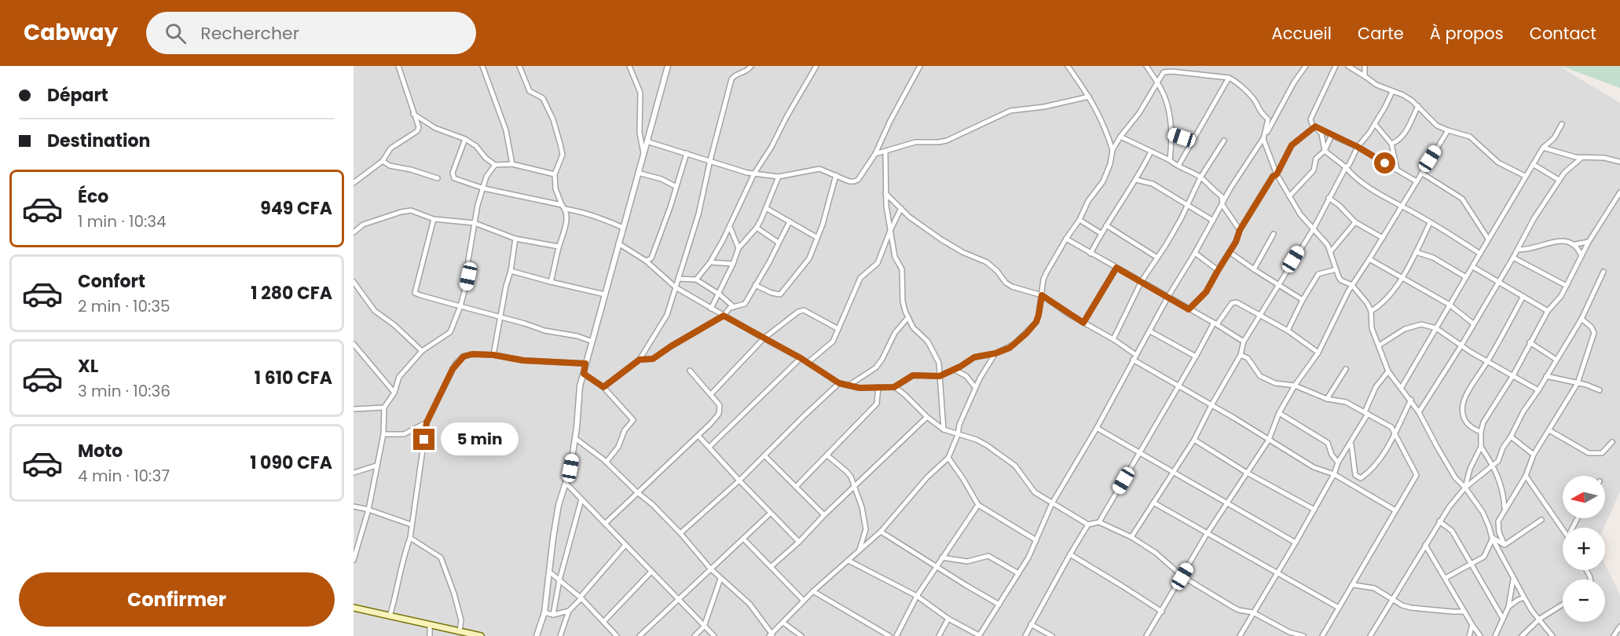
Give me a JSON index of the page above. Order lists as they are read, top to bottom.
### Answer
{
  "north": "left",
  "page": {
    "header": "Cabway",
    "search": "Rechercher",
    "nav": [
      "Accueil",
      "Carte",
      "À propos",
      "Contact"
    ],
    "banner": ["Départ", "Destination"],
    "list": [
      {
        "name": "Éco",
        "note": "1 min · 10:34",
        "value": "949 CFA"
      },
      {
        "name": "Confort",
        "note": "2 min · 10:35",
        "value": "1 280 CFA"
      },
      {
        "name": "XL",
        "note": "3 min · 10:36",
        "value": "1 610 CFA"
      },
      {
        "name": "Moto",
        "note": "4 min · 10:37",
        "value": "1 090 CFA"
      }
    ],
    "bubble": "5 min",
    "map_buttons": ["+", "−"],
    "buttons": "Confirmer"
  }
}
